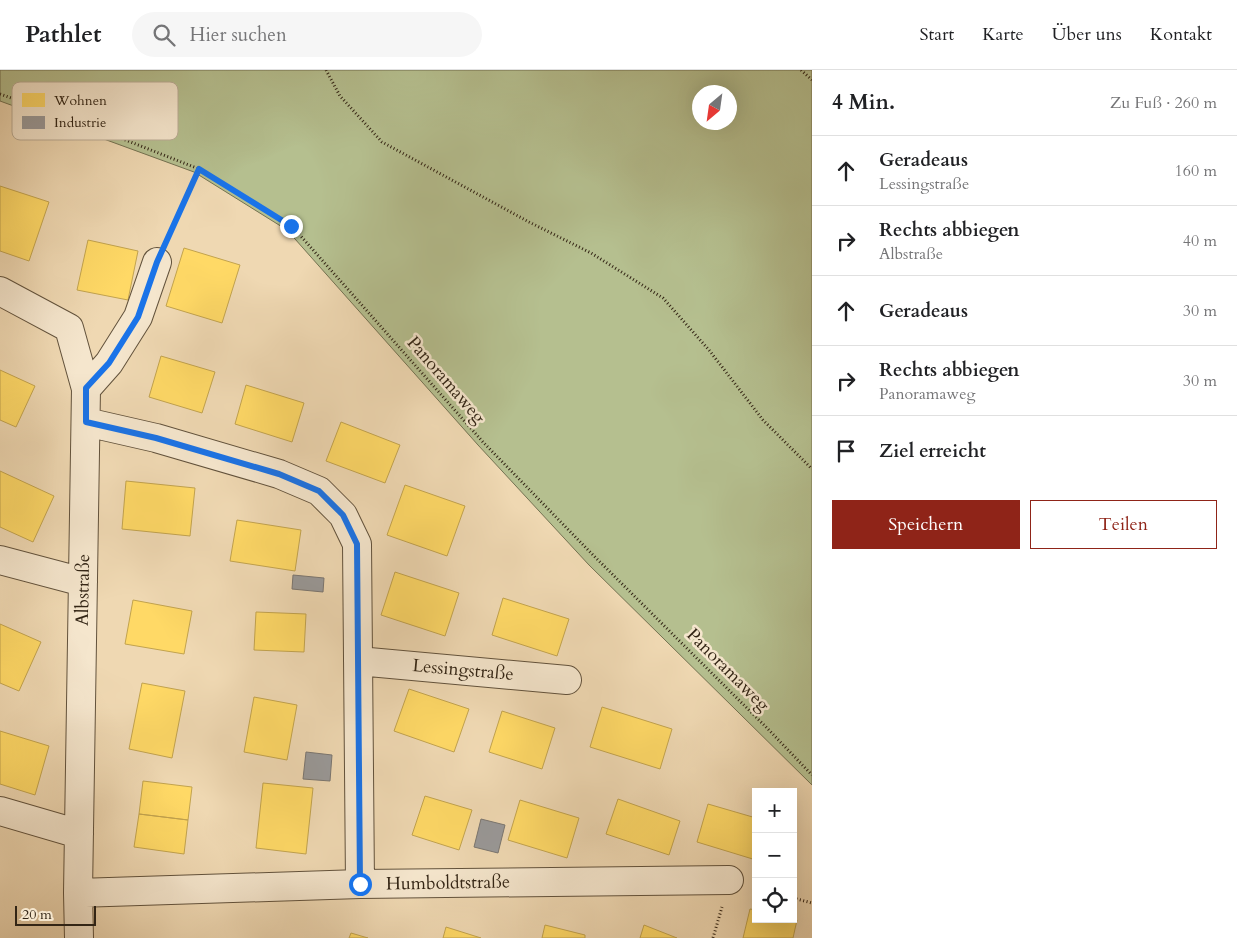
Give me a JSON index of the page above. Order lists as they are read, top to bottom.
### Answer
{
  "streets": {
    "street": ["Albstraße", "Lessingstraße", "Humboldtstraße"],
    "path": ["Panoramaweg"]
  },
  "crossings": [
    ["Albstraße", "Humboldtstraße"]
  ],
  "legend": ["Wohnen", "Industrie"],
  "scale_bar": "20 m",
  "north": "bottom left",
  "page": {
    "header": "Pathlet",
    "search": "Hier suchen",
    "nav": [
      "Start",
      "Karte",
      "Über uns",
      "Kontakt"
    ],
    "heading": ["4 Min.", "Zu Fuß · 260 m"],
    "list": [
      ["Geradeaus", "Lessingstraße", "160 m"],
      ["Rechts abbiegen", "Albstraße", "40 m"],
      ["Geradeaus", "30 m"],
      ["Rechts abbiegen", "Panoramaweg", "30 m"],
      "Ziel erreicht"
    ],
    "buttons": ["Speichern", "Teilen"],
    "map_buttons": ["+", "−"],
    "scale": "20 m"
  }
}
